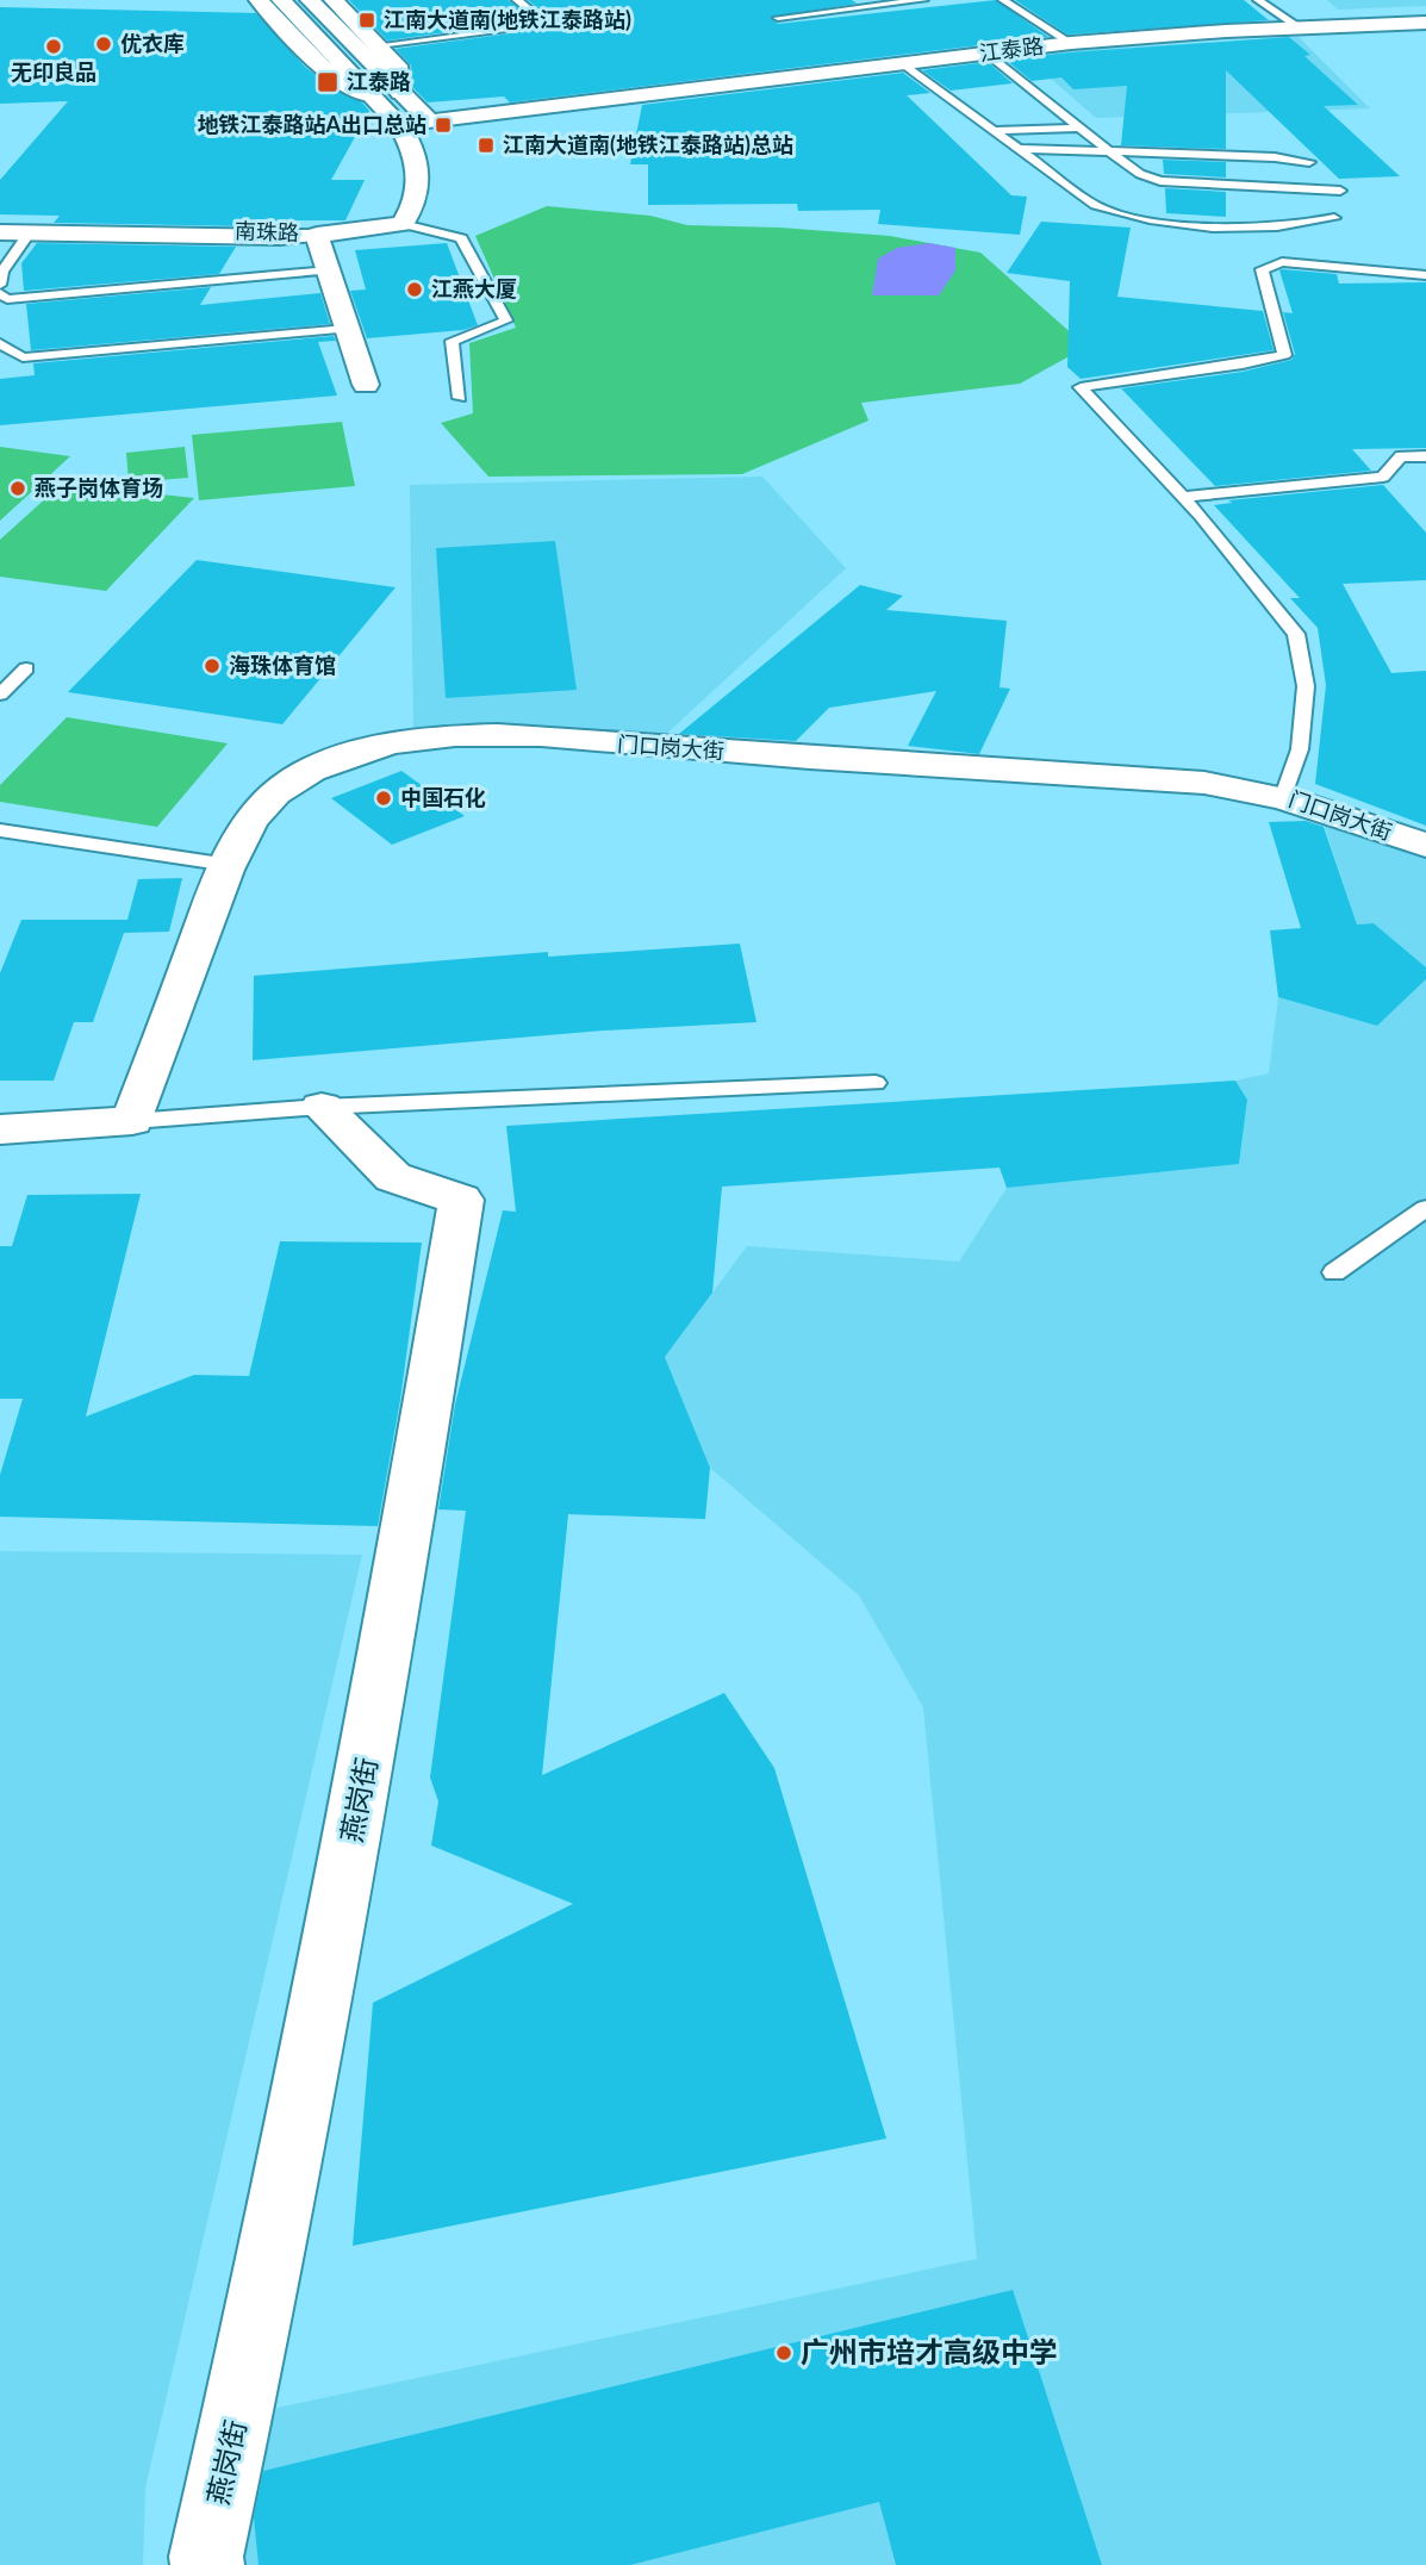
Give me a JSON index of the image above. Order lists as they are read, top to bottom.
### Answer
{
  "streets": {
    "street": [
      "江泰路",
      "南珠路",
      "门口岗大街",
      "燕岗街"
    ]
  },
  "places": {
    "transit": [
      "江南大道南(地铁江泰路站)",
      "江泰路",
      "地铁江泰路站A出口总站",
      "江南大道南(地铁江泰路站)总站"
    ],
    "other": [
      "优衣库",
      "无印良品",
      "江燕大厦",
      "燕子岗体育场",
      "海珠体育馆",
      "中国石化",
      "广州市培才高级中学"
    ]
  }
}
